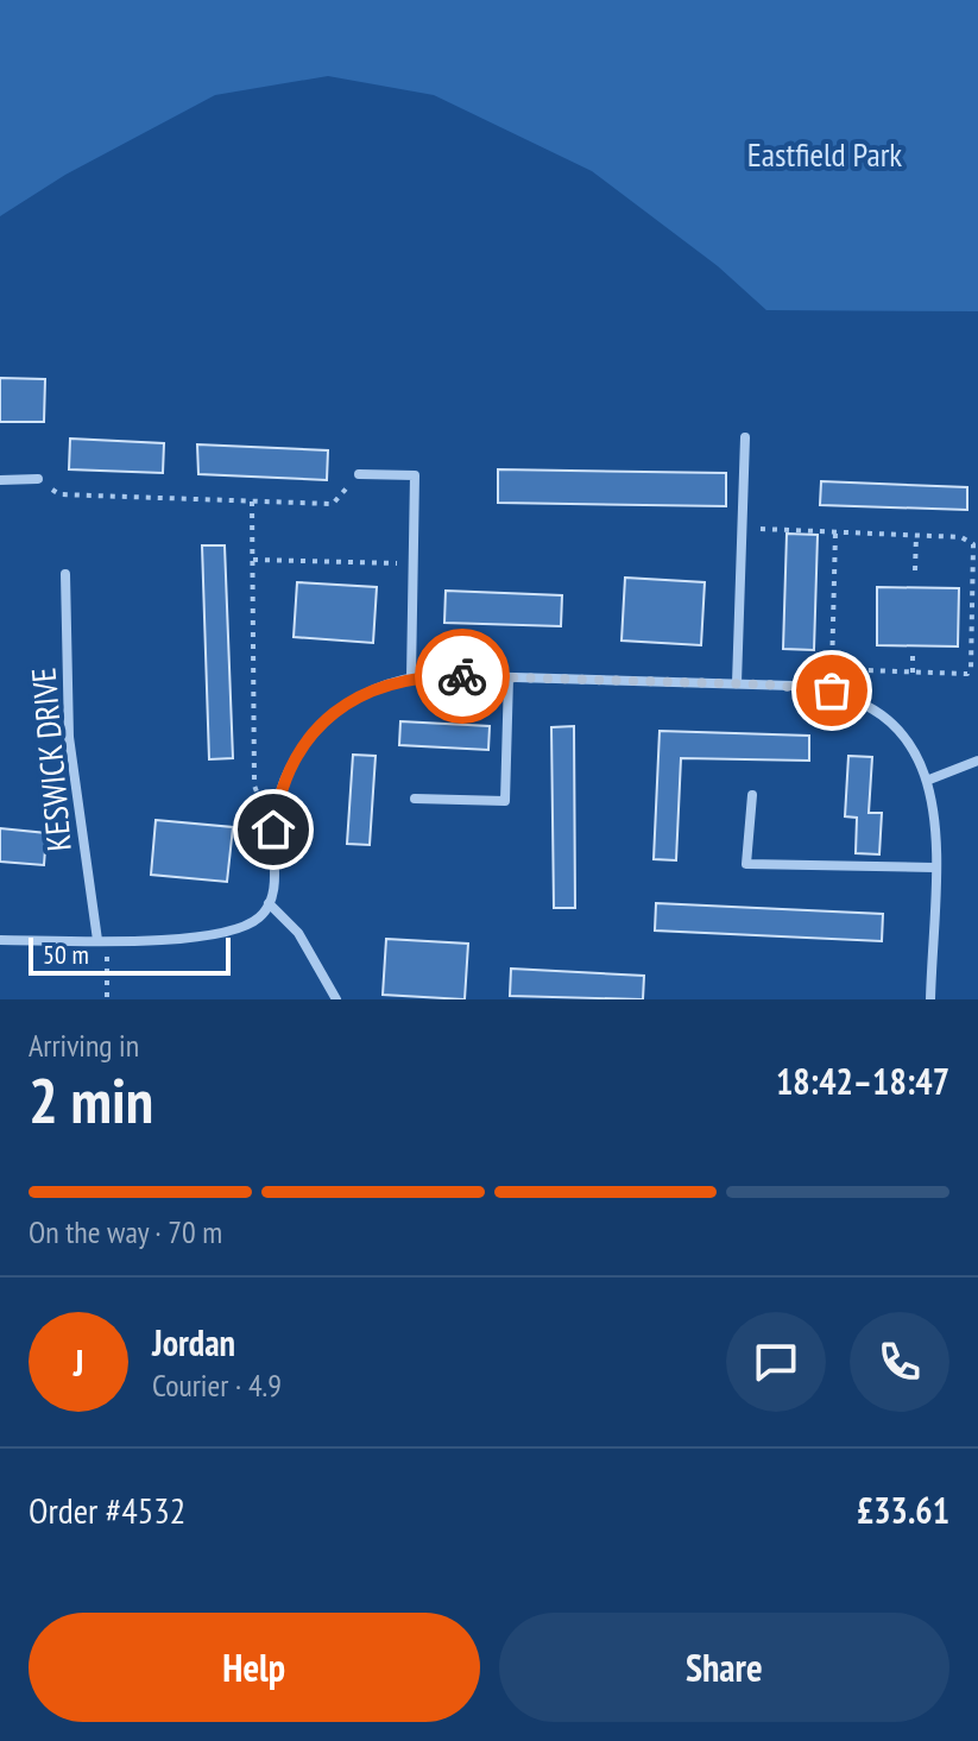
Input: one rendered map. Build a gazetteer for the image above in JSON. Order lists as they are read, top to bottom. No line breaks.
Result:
{"streets":{"street":["KESWICK DRIVE"]},"parks":["Eastfield Park"],"scale_bar":"50 m","page":{"scale":"50 m","heading":["2 min","Arriving in","18:42–18:47"],"panel":["Jordan","Courier · 4.9","Order #4532","£33.61"],"bar":"On the way · 70 m","round":"J","buttons":["Help","Share"]}}
